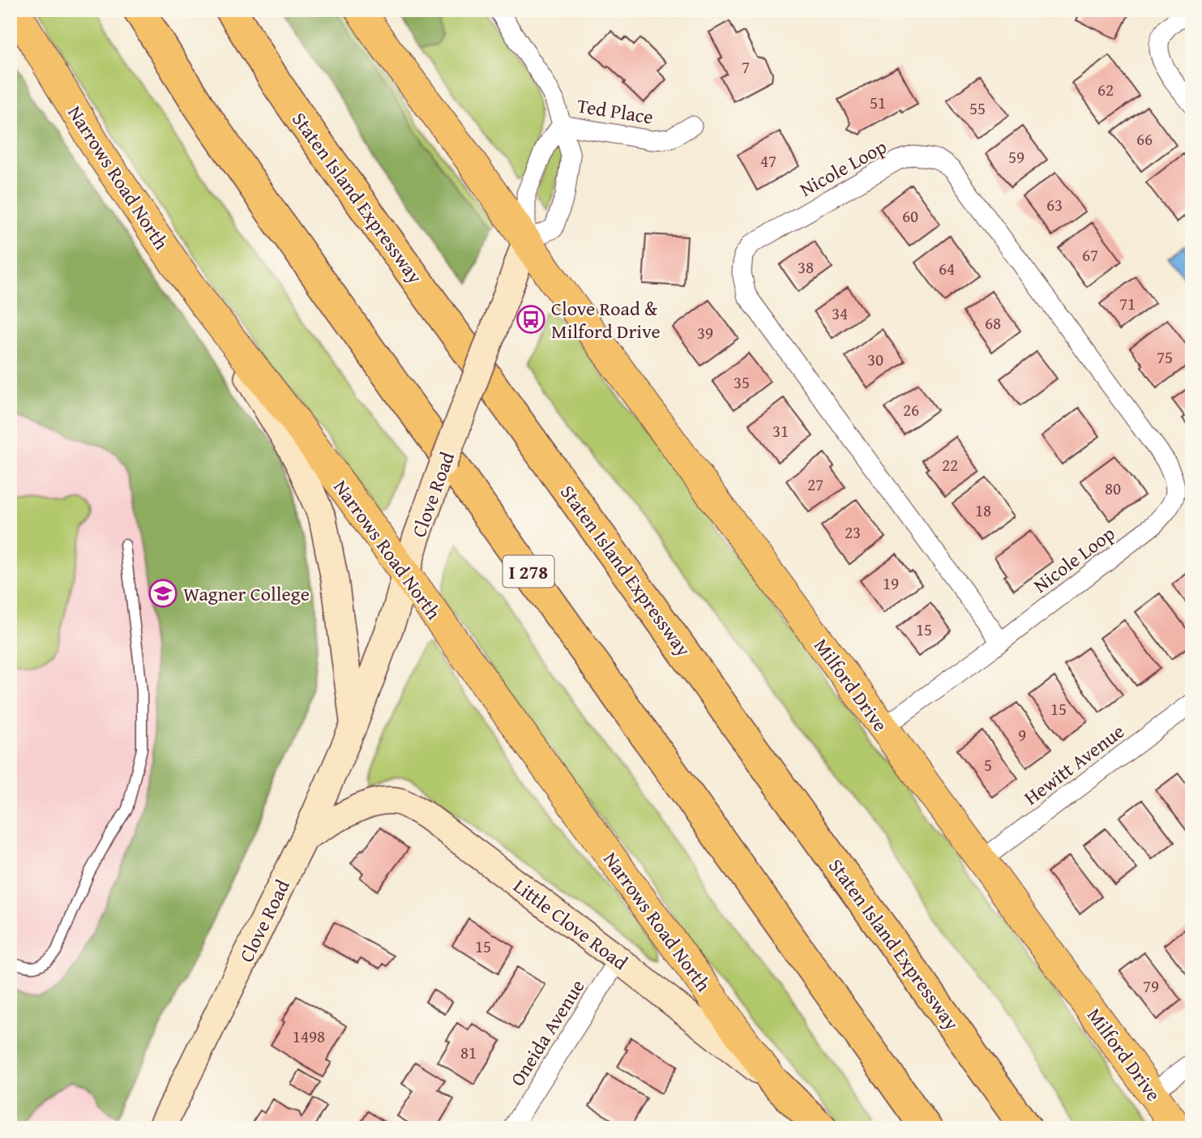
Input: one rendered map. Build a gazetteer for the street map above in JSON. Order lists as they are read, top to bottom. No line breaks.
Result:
{"streets":{"highway":["Staten Island Expressway","I 278"],"main road":["Narrows Road North","Clove Road","Milford Drive","Little Clove Road"],"street":["Ted Place","Nicole Loop","Hewitt Avenue","Oneida Avenue"]},"crossings":[["Nicole Loop","Milford Drive"],["Narrows Road North","Clove Road"],["Narrows Road North","Little Clove Road"],["Clove Road","Milford Drive"],["Clove Road","Little Clove Road"],["Milford Drive","Hewitt Avenue"],["Little Clove Road","Oneida Avenue"]],"places":{"bus stop":["Clove Road & Milford Drive"],"school or university":["Wagner College"]},"house_numbers":["7","62","51","55","66","59","47","63","60","67","38","64","71","34","68","39","75","30","35","26","31","22","27","80","18","23","19","15","15","9","5","15","79","1498","81"]}
